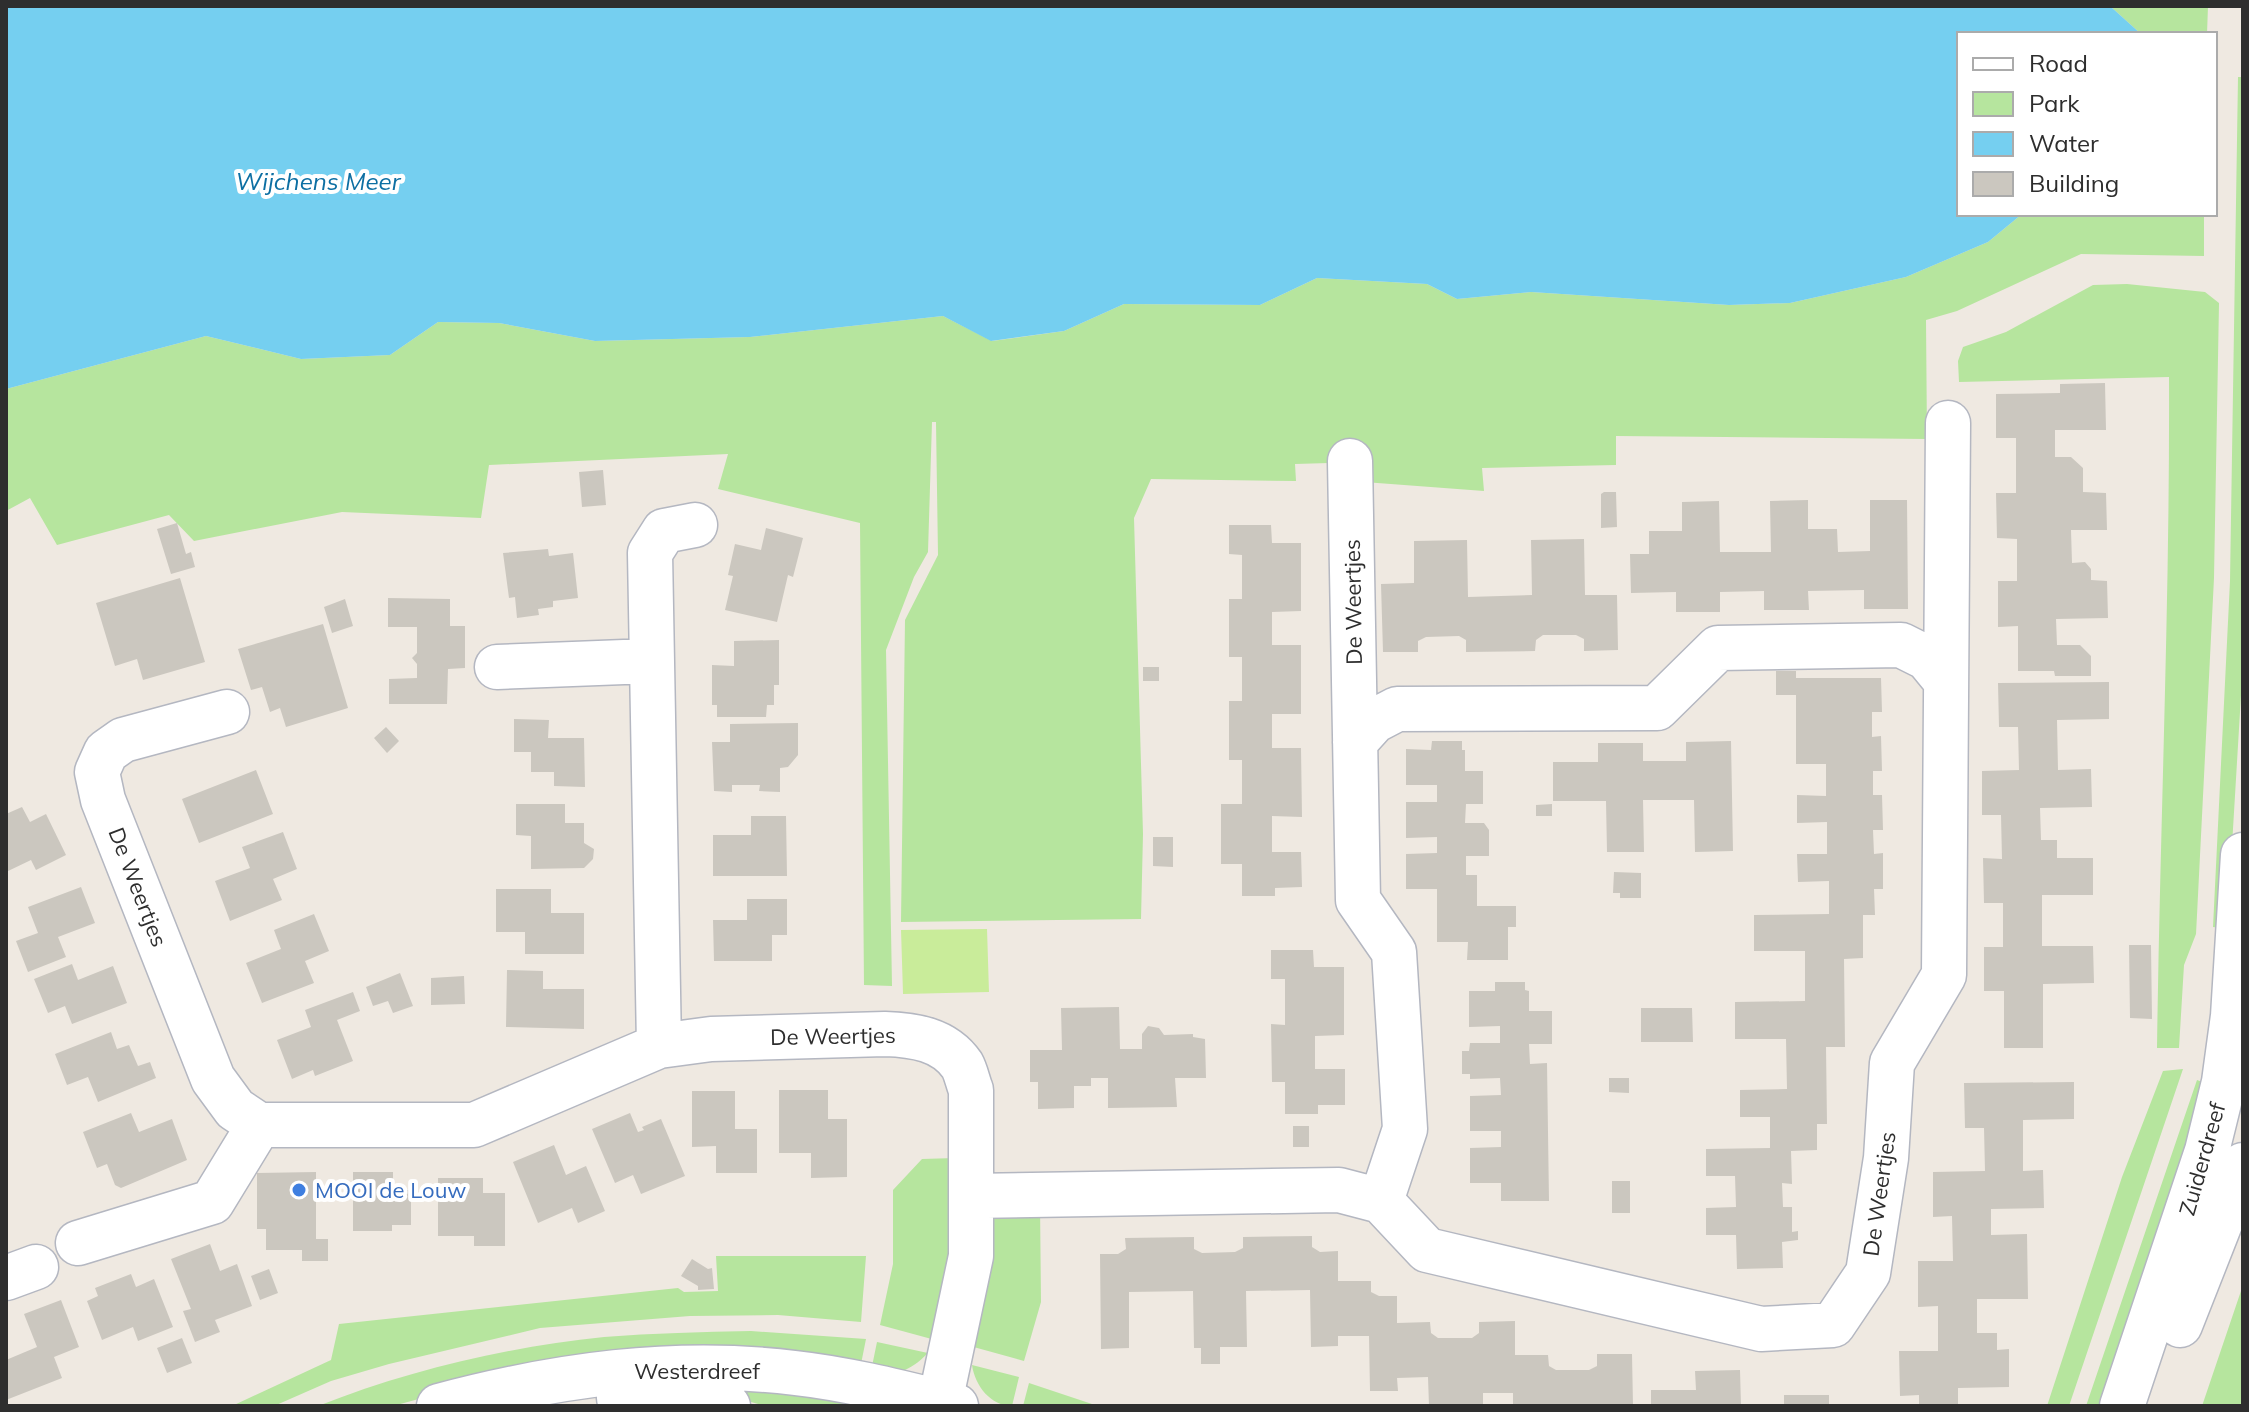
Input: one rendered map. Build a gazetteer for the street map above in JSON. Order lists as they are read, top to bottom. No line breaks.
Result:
{"streets":{"street":["De Weertjes","Zuiderdreef","Westerdreef"]},"crossings":[["De Weertjes","Westerdreef"]],"water":["Wijchens Meer"],"places":["MOOI de Louw"],"legend":["Road","Park","Water","Building"]}
